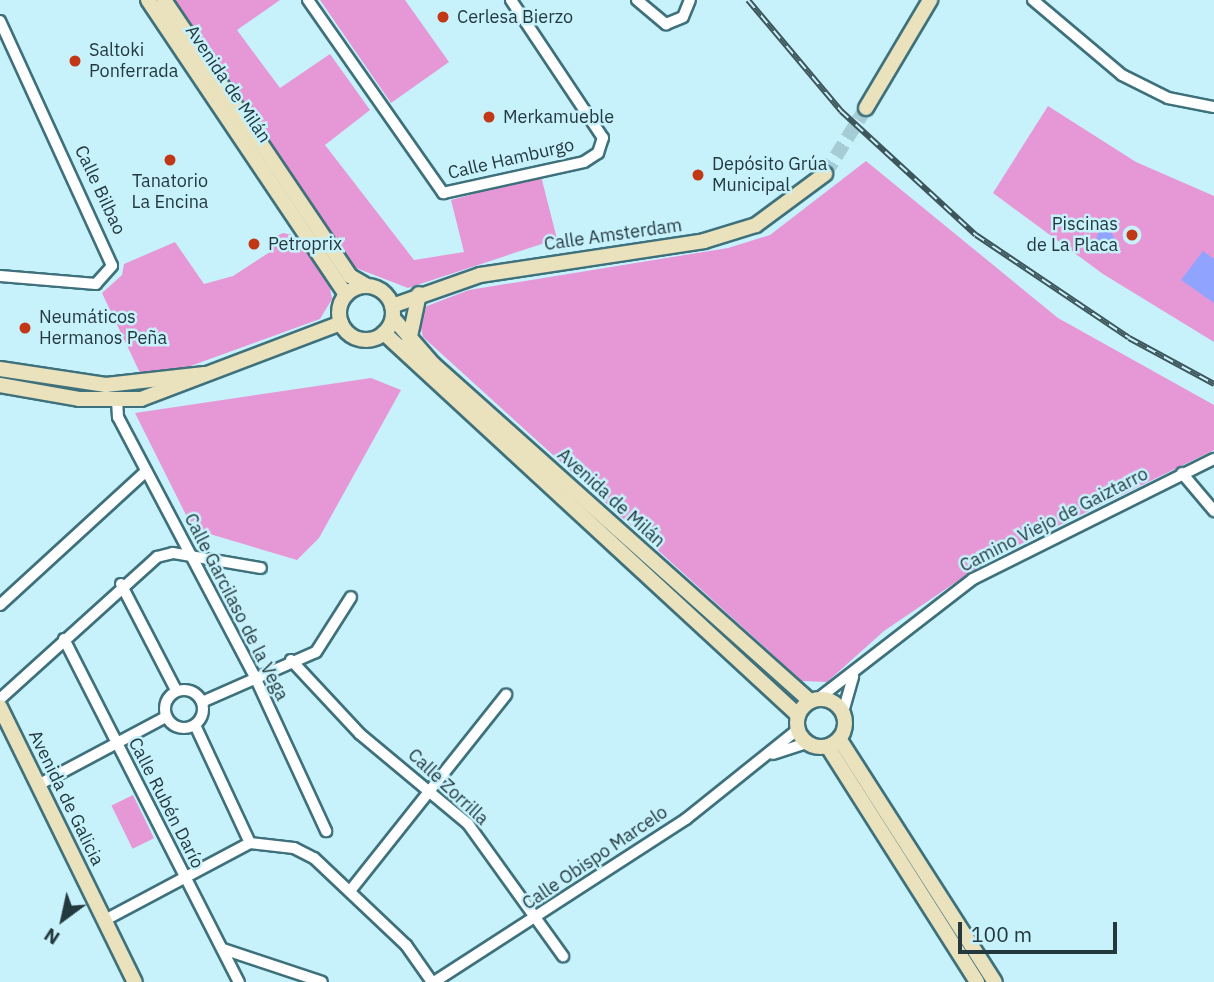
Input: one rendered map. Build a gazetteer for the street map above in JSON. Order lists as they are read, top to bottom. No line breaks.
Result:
{"streets":{"street":["Avenida de Milán","Calle Hamburgo","Calle Bilbao","Calle Amsterdam","Camino Viejo de Gaiztarro","Calle Garcilaso de la Vega","Calle Zorrilla","Avenida de Galicia","Calle Rubén Darío","Calle Obispo Marcelo"]},"crossings":[["Avenida de Milán","Calle Amsterdam"],["Avenida de Milán","Camino Viejo de Gaiztarro"],["Avenida de Milán","Calle Obispo Marcelo"],["Calle Zorrilla","Calle Obispo Marcelo"]],"places":["Cerlesa Bierzo","Saltoki Ponferrada","Merkamueble","Tanatorio La Encina","Depósito Grúa Municipal","Piscinas de La Placa","Petroprix","Neumáticos Hermanos Peña"],"scale_bar":"100 m","north":"bottom left"}
